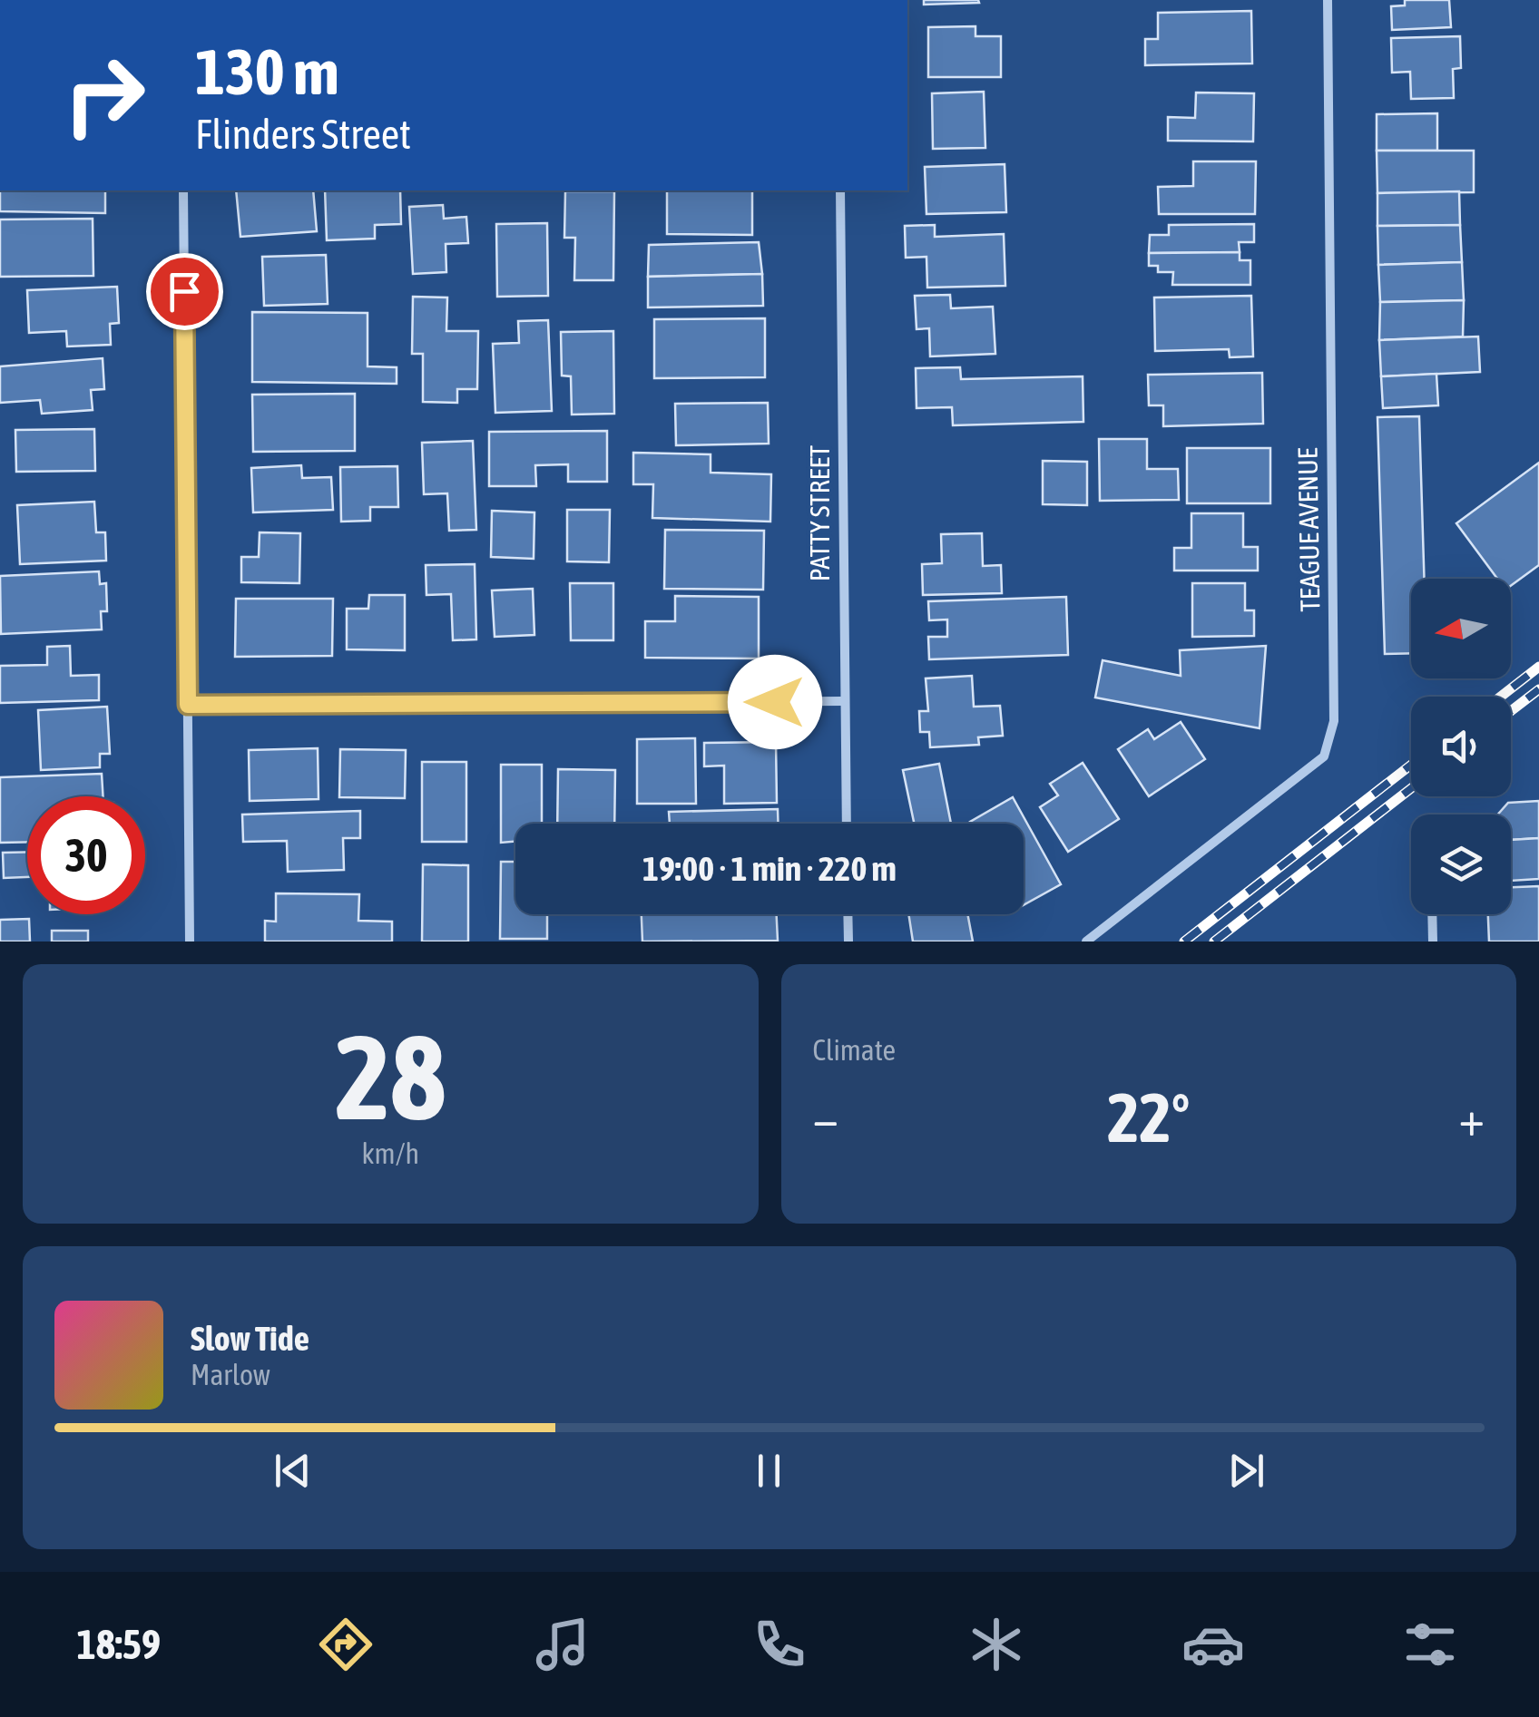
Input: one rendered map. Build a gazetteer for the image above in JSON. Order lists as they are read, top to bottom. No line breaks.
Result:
{"streets":{"street":["PATTY STREET","TEAGUE AVENUE"]},"north":"left","page":{"turn":["130 m","Flinders Street"],"limit":"30","trip":"19:00 · 1 min · 220 m","tile":[["28","km/h"],"Climate"],"heat":["−","22°","+"],"song":["Slow Tide","Marlow"],"tabs":"18:59"}}
